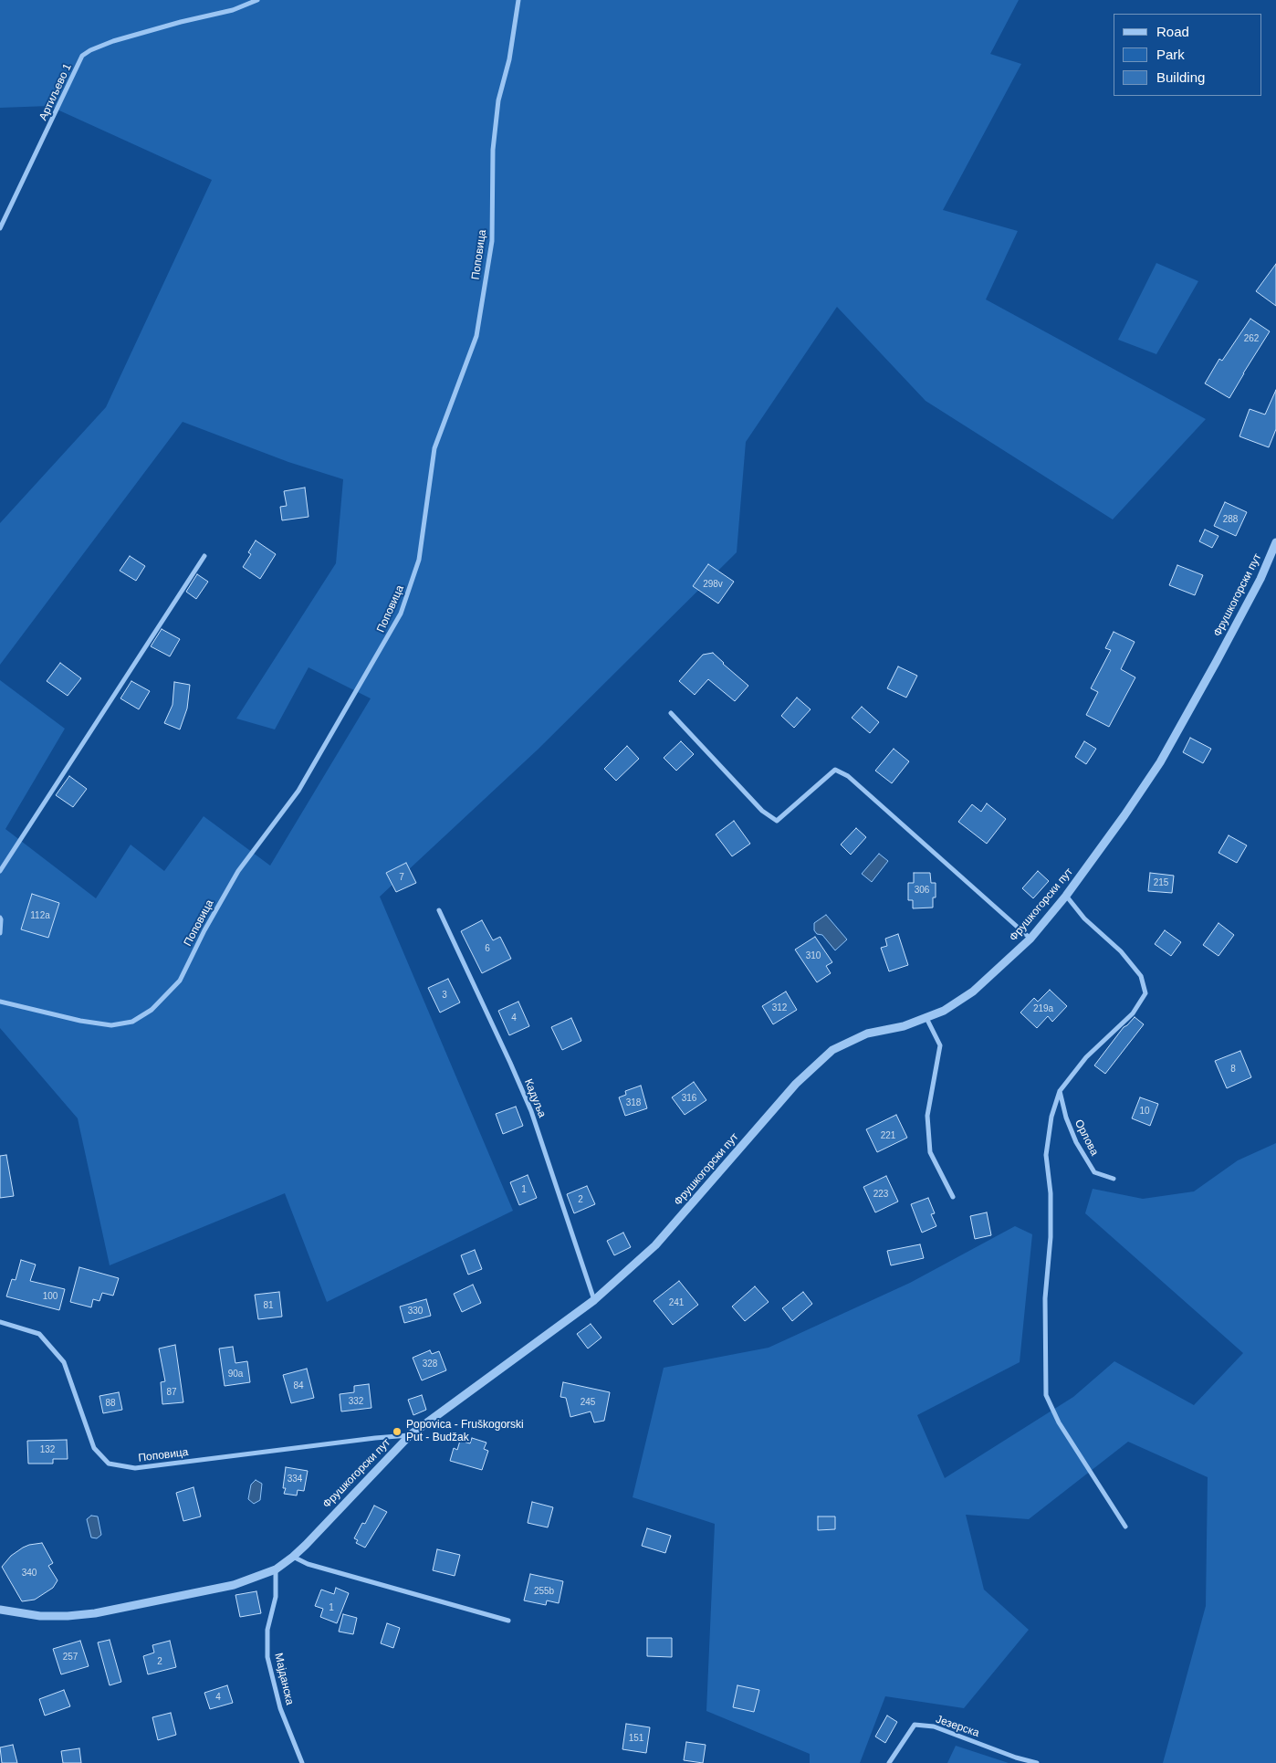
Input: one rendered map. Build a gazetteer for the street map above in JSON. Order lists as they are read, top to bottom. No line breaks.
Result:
{"streets":{"street":["Артиљево 1","Поповица","Фрушкогорски пут","Кадуља","Орлова","Мајданска","Језерска"]},"crossings":[["Поповица","Фрушкогорски пут"],["Фрушкогорски пут","Кадуља"],["Фрушкогорски пут","Мајданска"]],"places":["Popovica - Fruškogorski Put - Budžak"],"house_numbers":["262","288","298v","7","215","306","112a","6","310","3","312","219a","4","8","316","318","10","221","1","223","2","100","241","81","330","328","90a","84","87","332","245","88","132","334","340","255b","1","257","2","4","151"],"legend":["Road","Park","Building"]}
